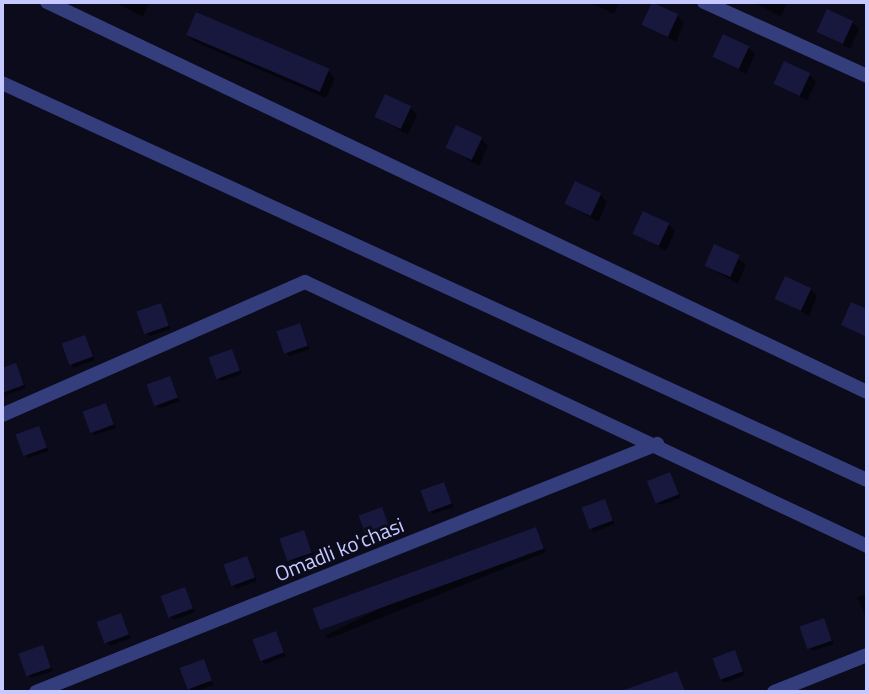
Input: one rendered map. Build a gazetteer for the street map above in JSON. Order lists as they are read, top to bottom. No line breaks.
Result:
{"streets":{"street":["Omadli ko'chasi"]}}
